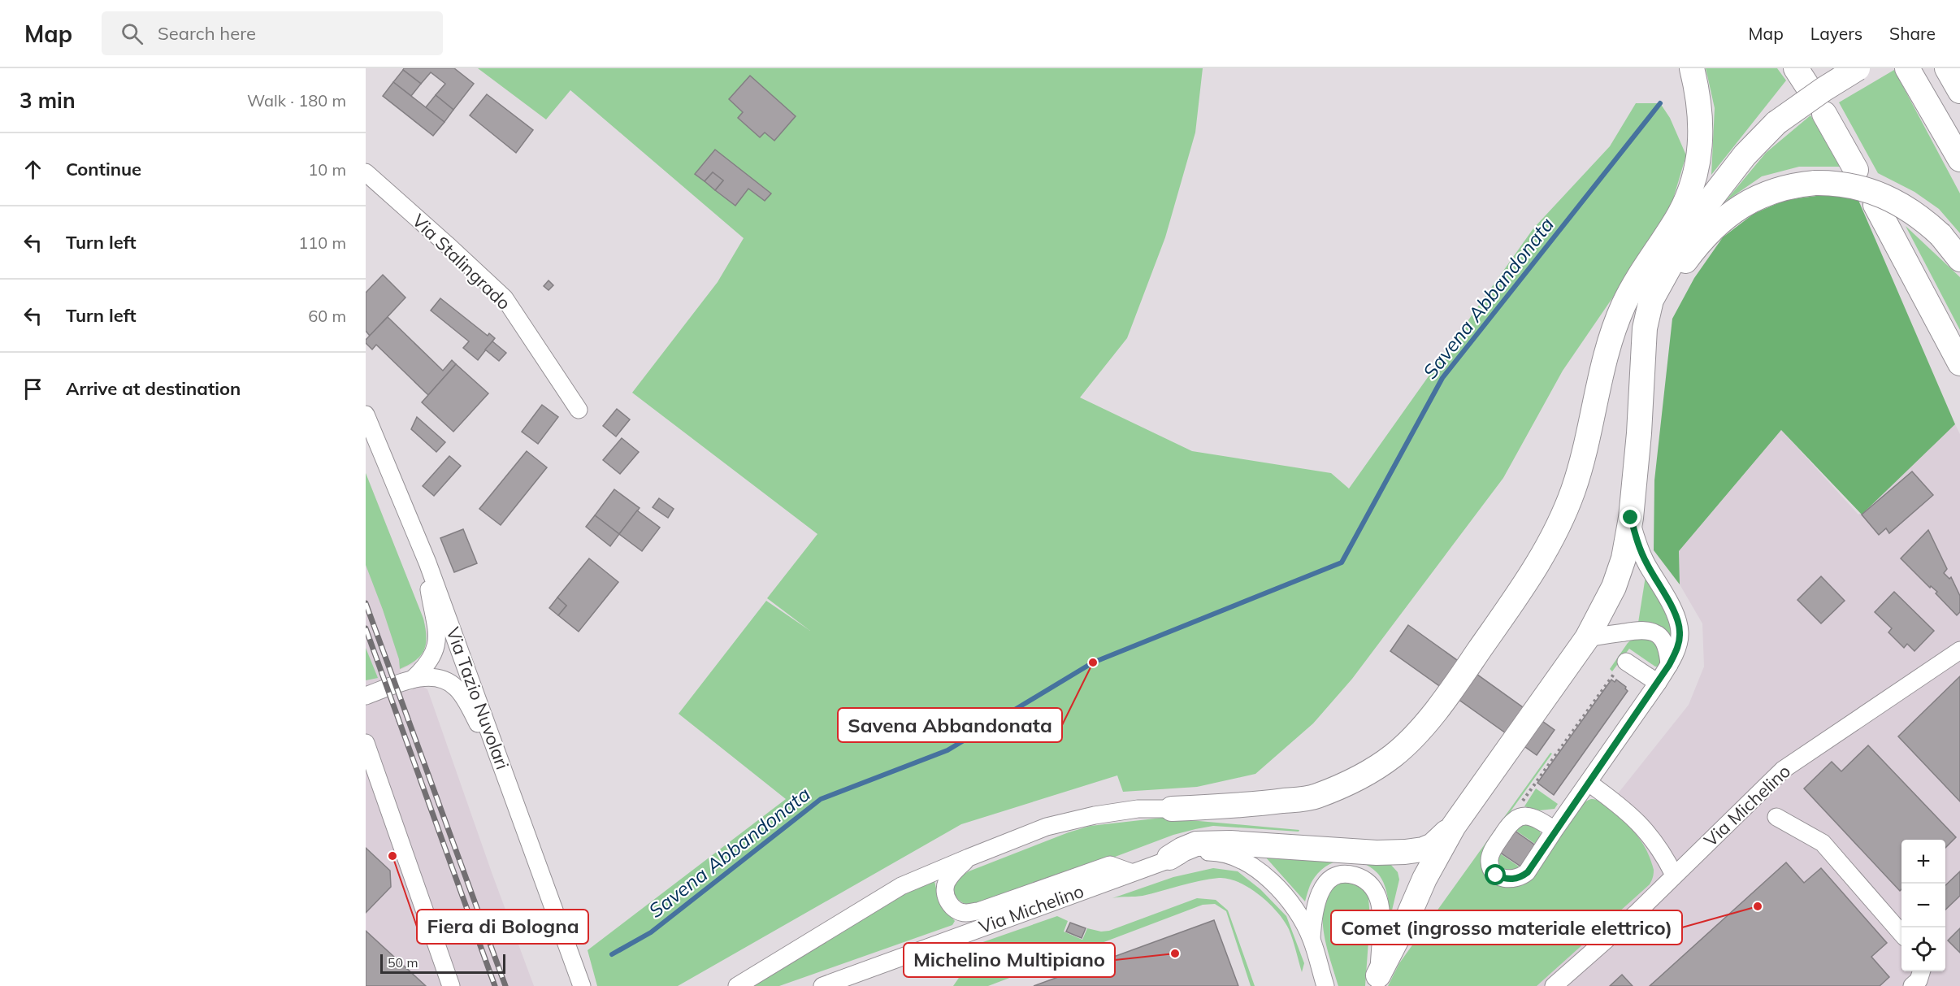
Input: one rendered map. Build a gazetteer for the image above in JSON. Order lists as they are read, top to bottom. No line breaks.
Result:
{"streets":{"street":["Via Stalingrado","Via Tazio Nuvolari","Via Michelino"]},"water":["Savena Abbandonata"],"places":["Savena Abbandonata","Fiera di Bologna","Comet (ingrosso materiale elettrico)","Michelino Multipiano"],"scale_bar":"50 m","page":{"header":"Map","search":"Search here","nav":["Map","Layers","Share"],"heading":["3 min","Walk · 180 m"],"list":[["Continue","10 m"],["Turn left","110 m"],["Turn left","60 m"],"Arrive at destination"],"map_buttons":["+","−"],"scale":"50 m"}}
